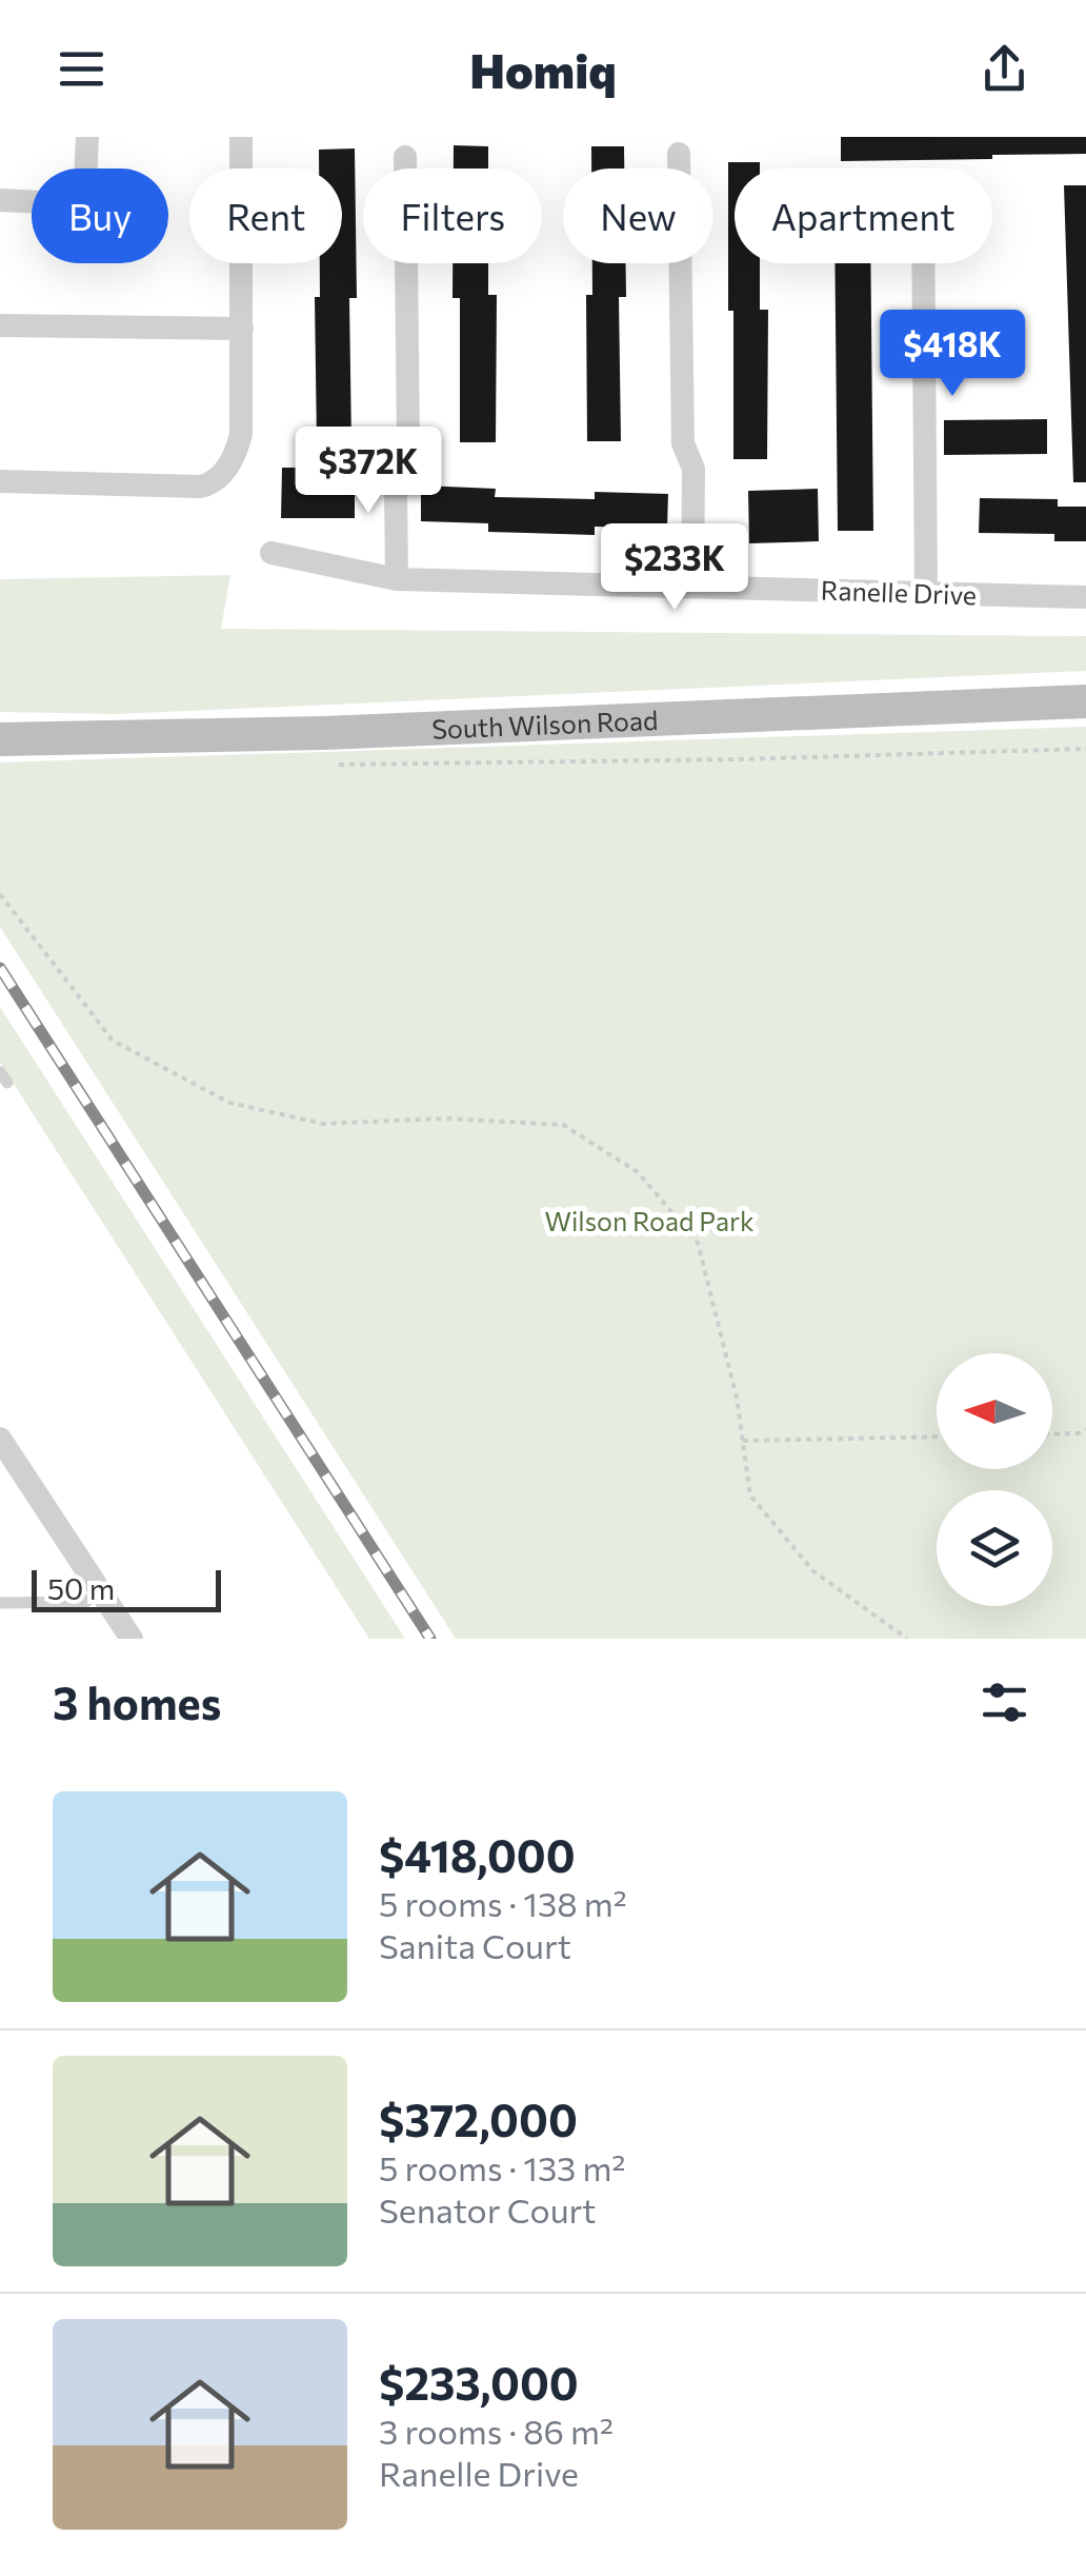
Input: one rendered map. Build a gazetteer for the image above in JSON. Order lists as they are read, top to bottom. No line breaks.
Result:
{"streets":{"main road":["South Wilson Road"],"street":["Ranelle Drive"]},"parks":["Wilson Road Park"],"scale_bar":"50 m","north":"left","page":{"header":"Homiq","chip":["Buy","Rent","Filters","New","Apartment"],"price":["$418K","$372K","$233K"],"scale":"50 m","heading":"3 homes","list":[{"name":"$418,000","note":"5 rooms · 138 m² · Sanita Court"},{"name":"$372,000","note":"5 rooms · 133 m² · Senator Court"},{"name":"$233,000","note":"3 rooms · 86 m² · Ranelle Drive"}]}}
